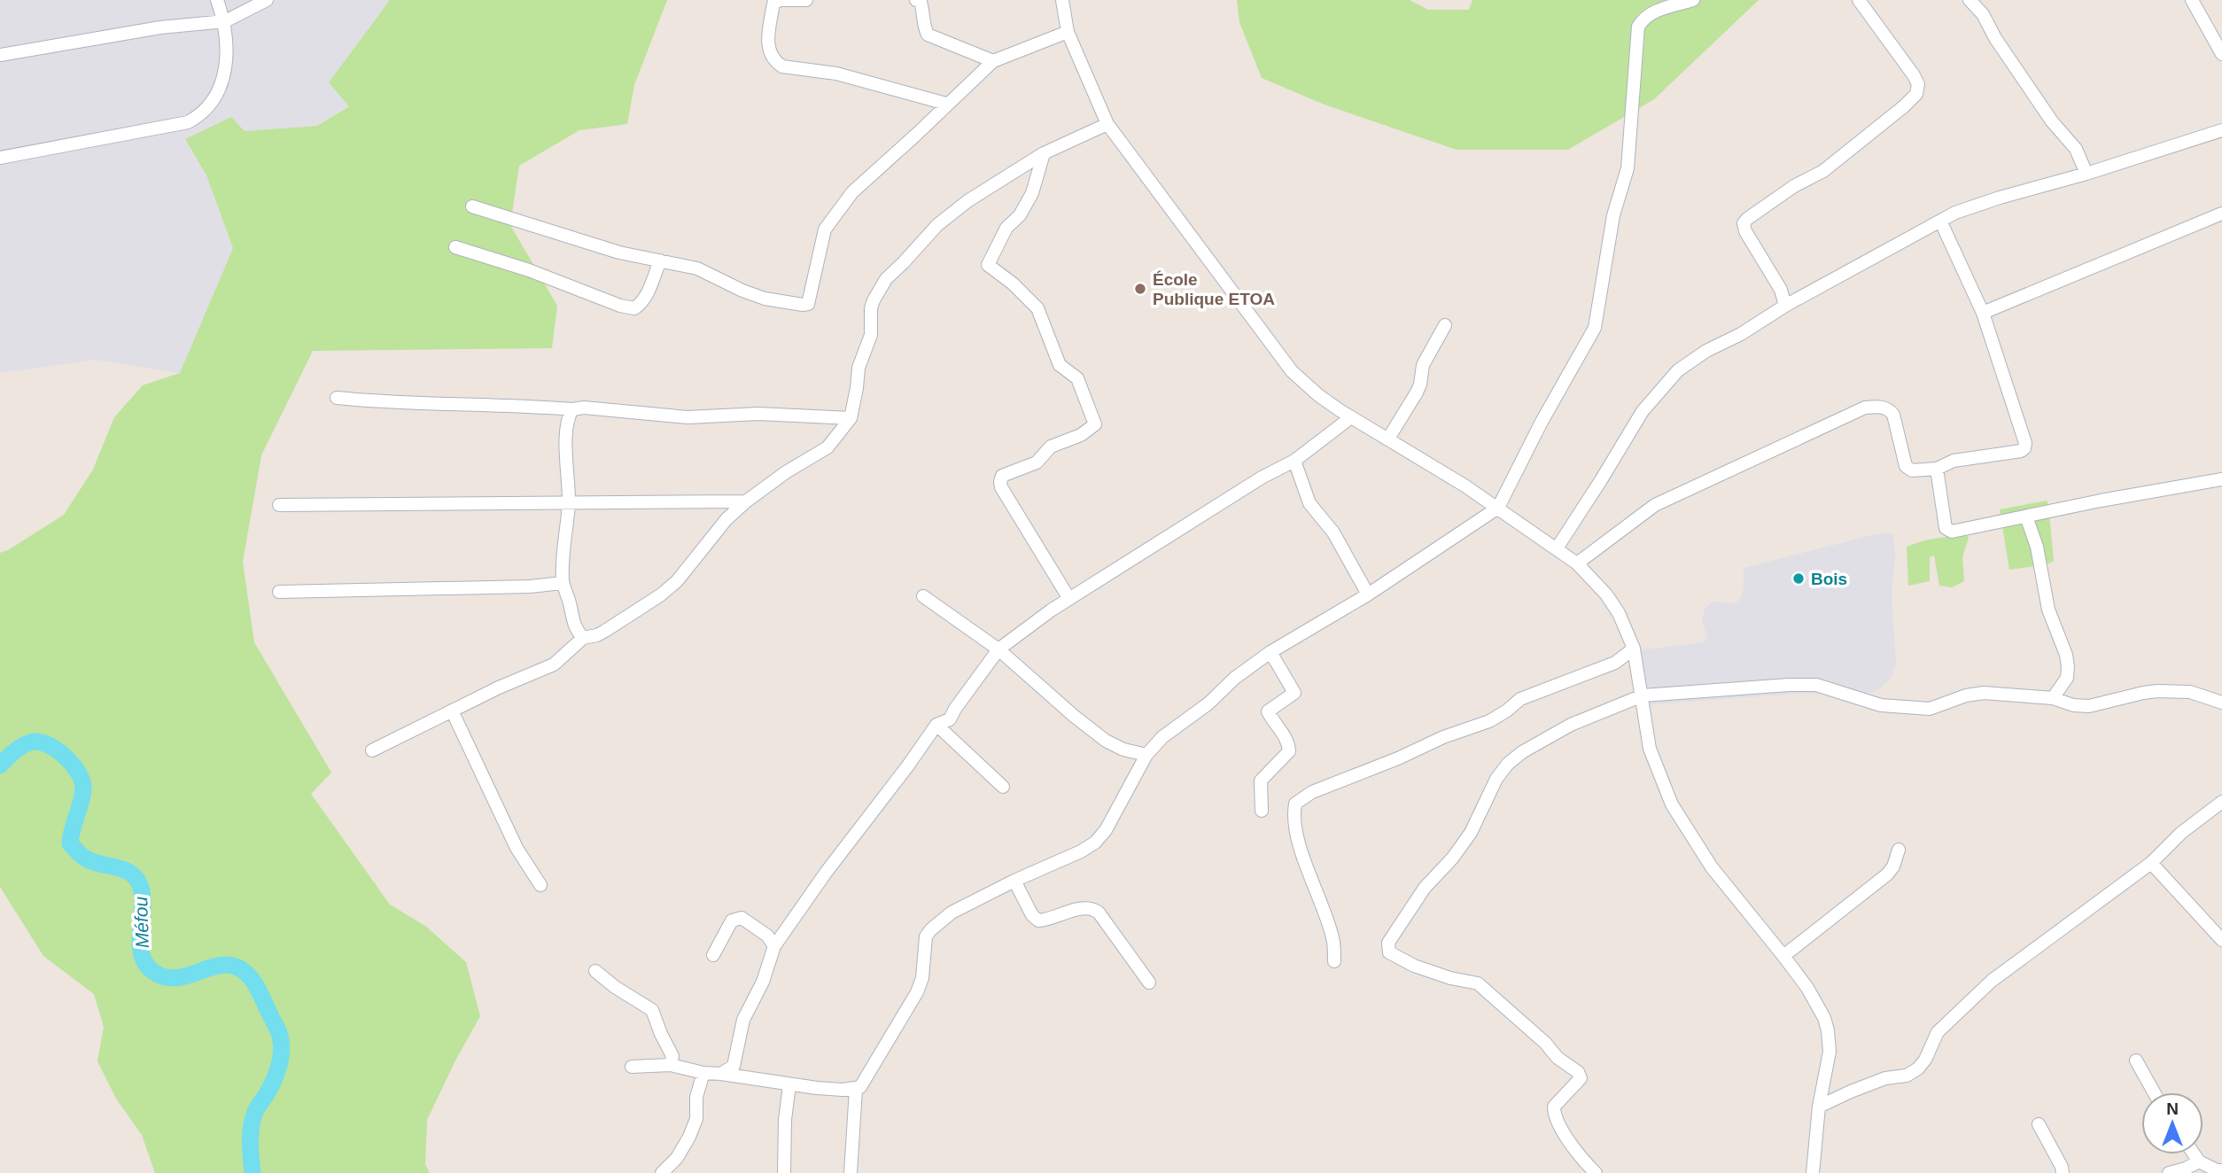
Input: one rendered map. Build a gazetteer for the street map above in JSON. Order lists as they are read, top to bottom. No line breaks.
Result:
{"water":["Méfou"],"places":["École Publique ETOA","Bois"],"north":"top"}
